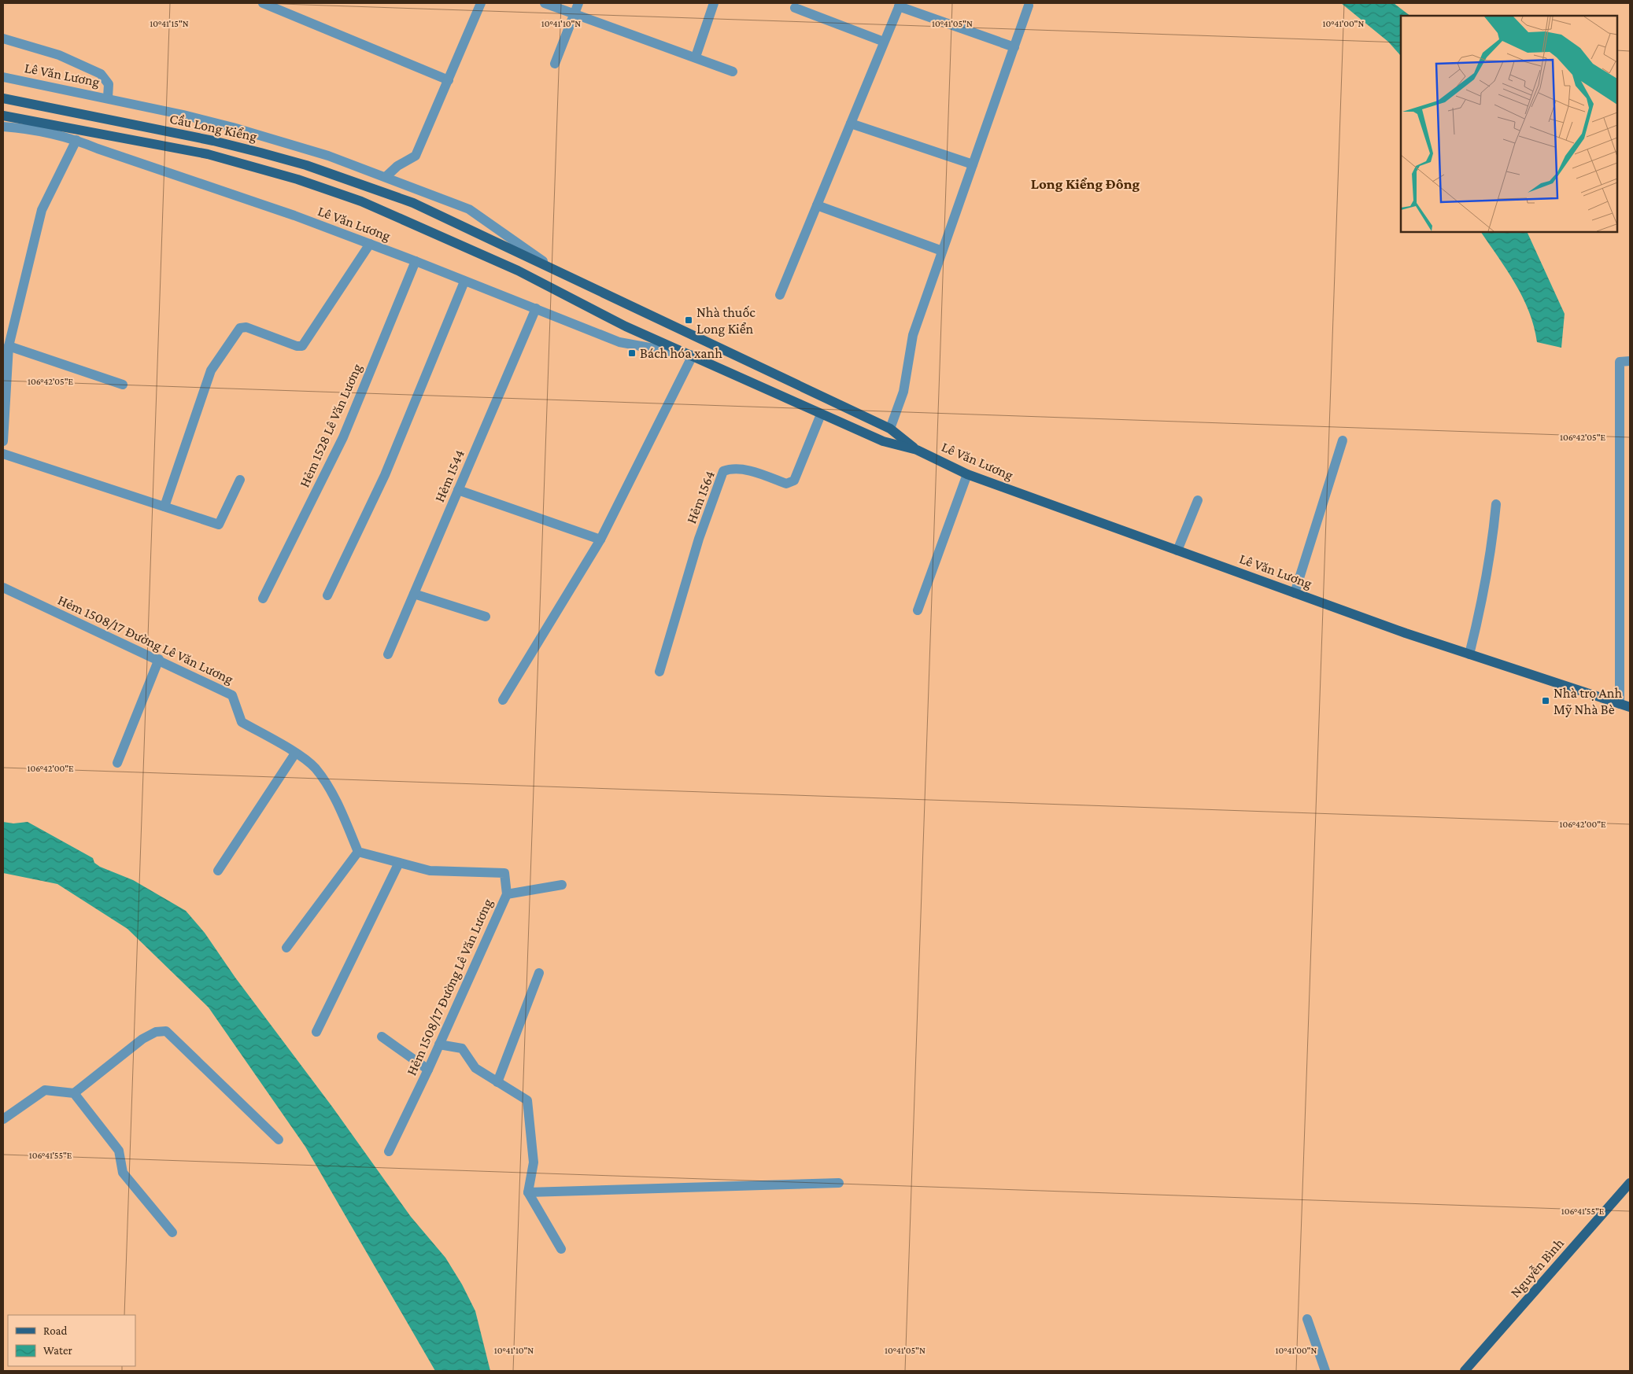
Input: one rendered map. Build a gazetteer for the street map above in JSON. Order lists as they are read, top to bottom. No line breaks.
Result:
{"streets":{"main road":["Lê Văn Lương","Cầu Long Kiểng","Nguyễn Bình"],"street":["Hẻm 1528 Lê Văn Lương","Hẻm 1544","Hẻm 1564","Hẻm 1508/17 Đường Lê Văn Lương"]},"crossings":[["Lê Văn Lương","Cầu Long Kiểng"],["Lê Văn Lương","Hẻm 1528 Lê Văn Lương"],["Lê Văn Lương","Hẻm 1544"],["Lê Văn Lương","Hẻm 1564"]],"districts":["Long Kiểng Đông"],"places":{"transit":["Nhà thuốc Long Kiển","Bách hóa xanh","Nhà trọ Anh Mỹ Nhà Bè"]},"legend":["Road","Water"],"coordinates":["10°41'15\"N","10°41'10\"N","10°41'05\"N","10°41'00\"N","106°42'05\"E","106°42'00\"E","106°41'55\"E"]}
